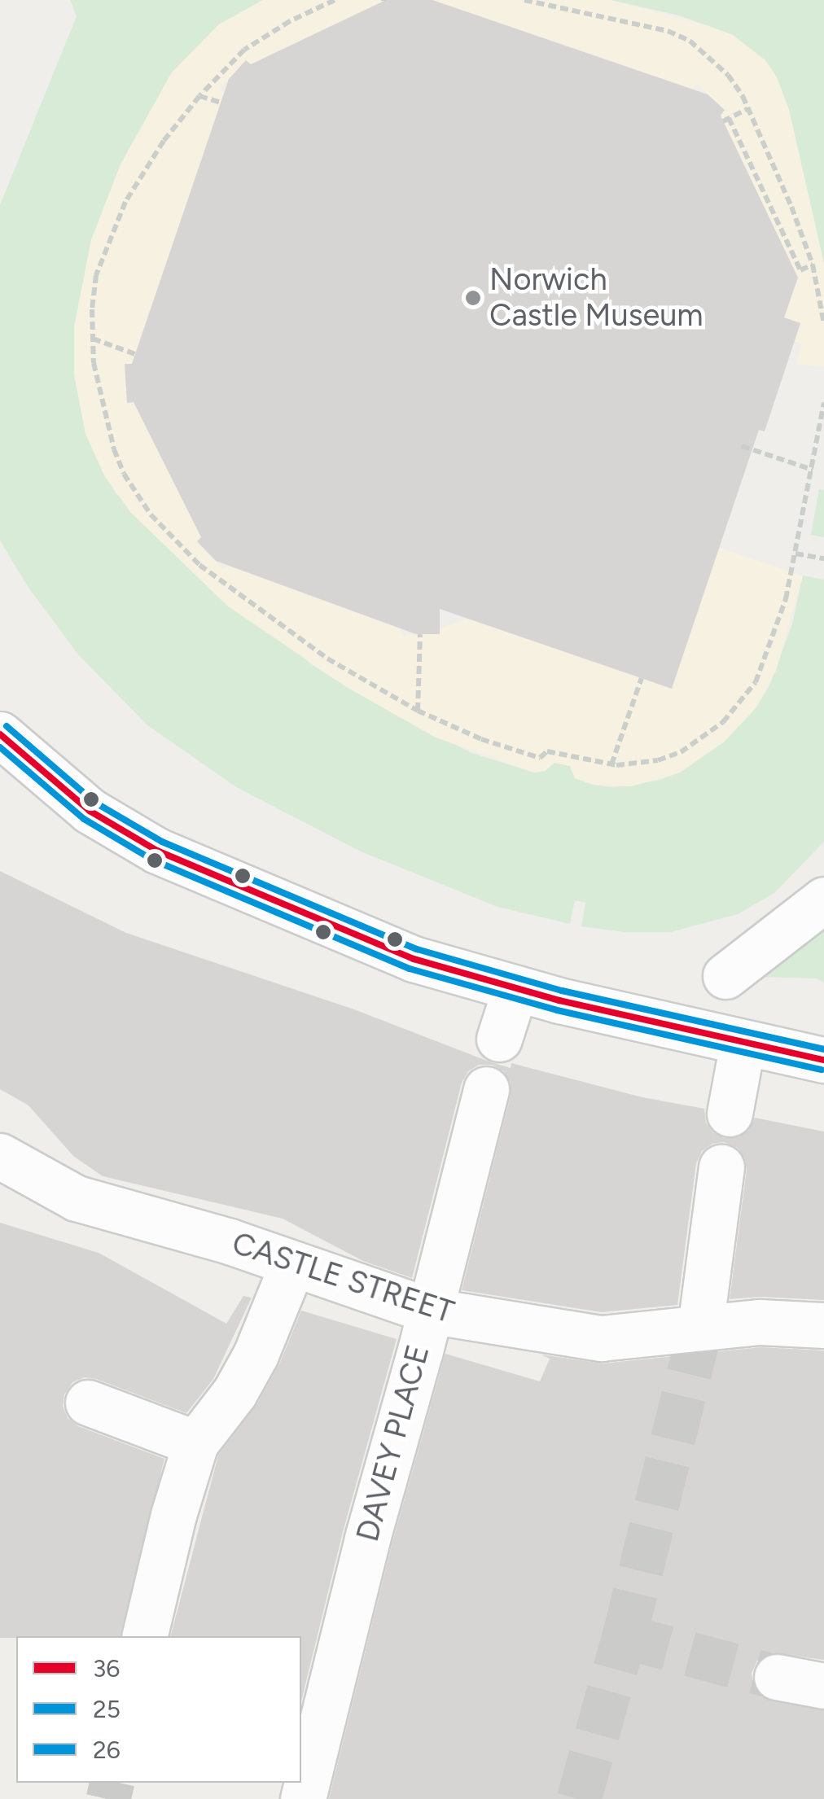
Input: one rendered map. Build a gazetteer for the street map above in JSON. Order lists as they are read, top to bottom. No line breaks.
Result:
{"streets":{"street":["CASTLE STREET","DAVEY PLACE"]},"crossings":[["CASTLE STREET","DAVEY PLACE"]],"places":["Norwich Castle Museum"],"lines":["transit line 26","transit line 36","transit line 25"],"legend":["36","25","26"]}
